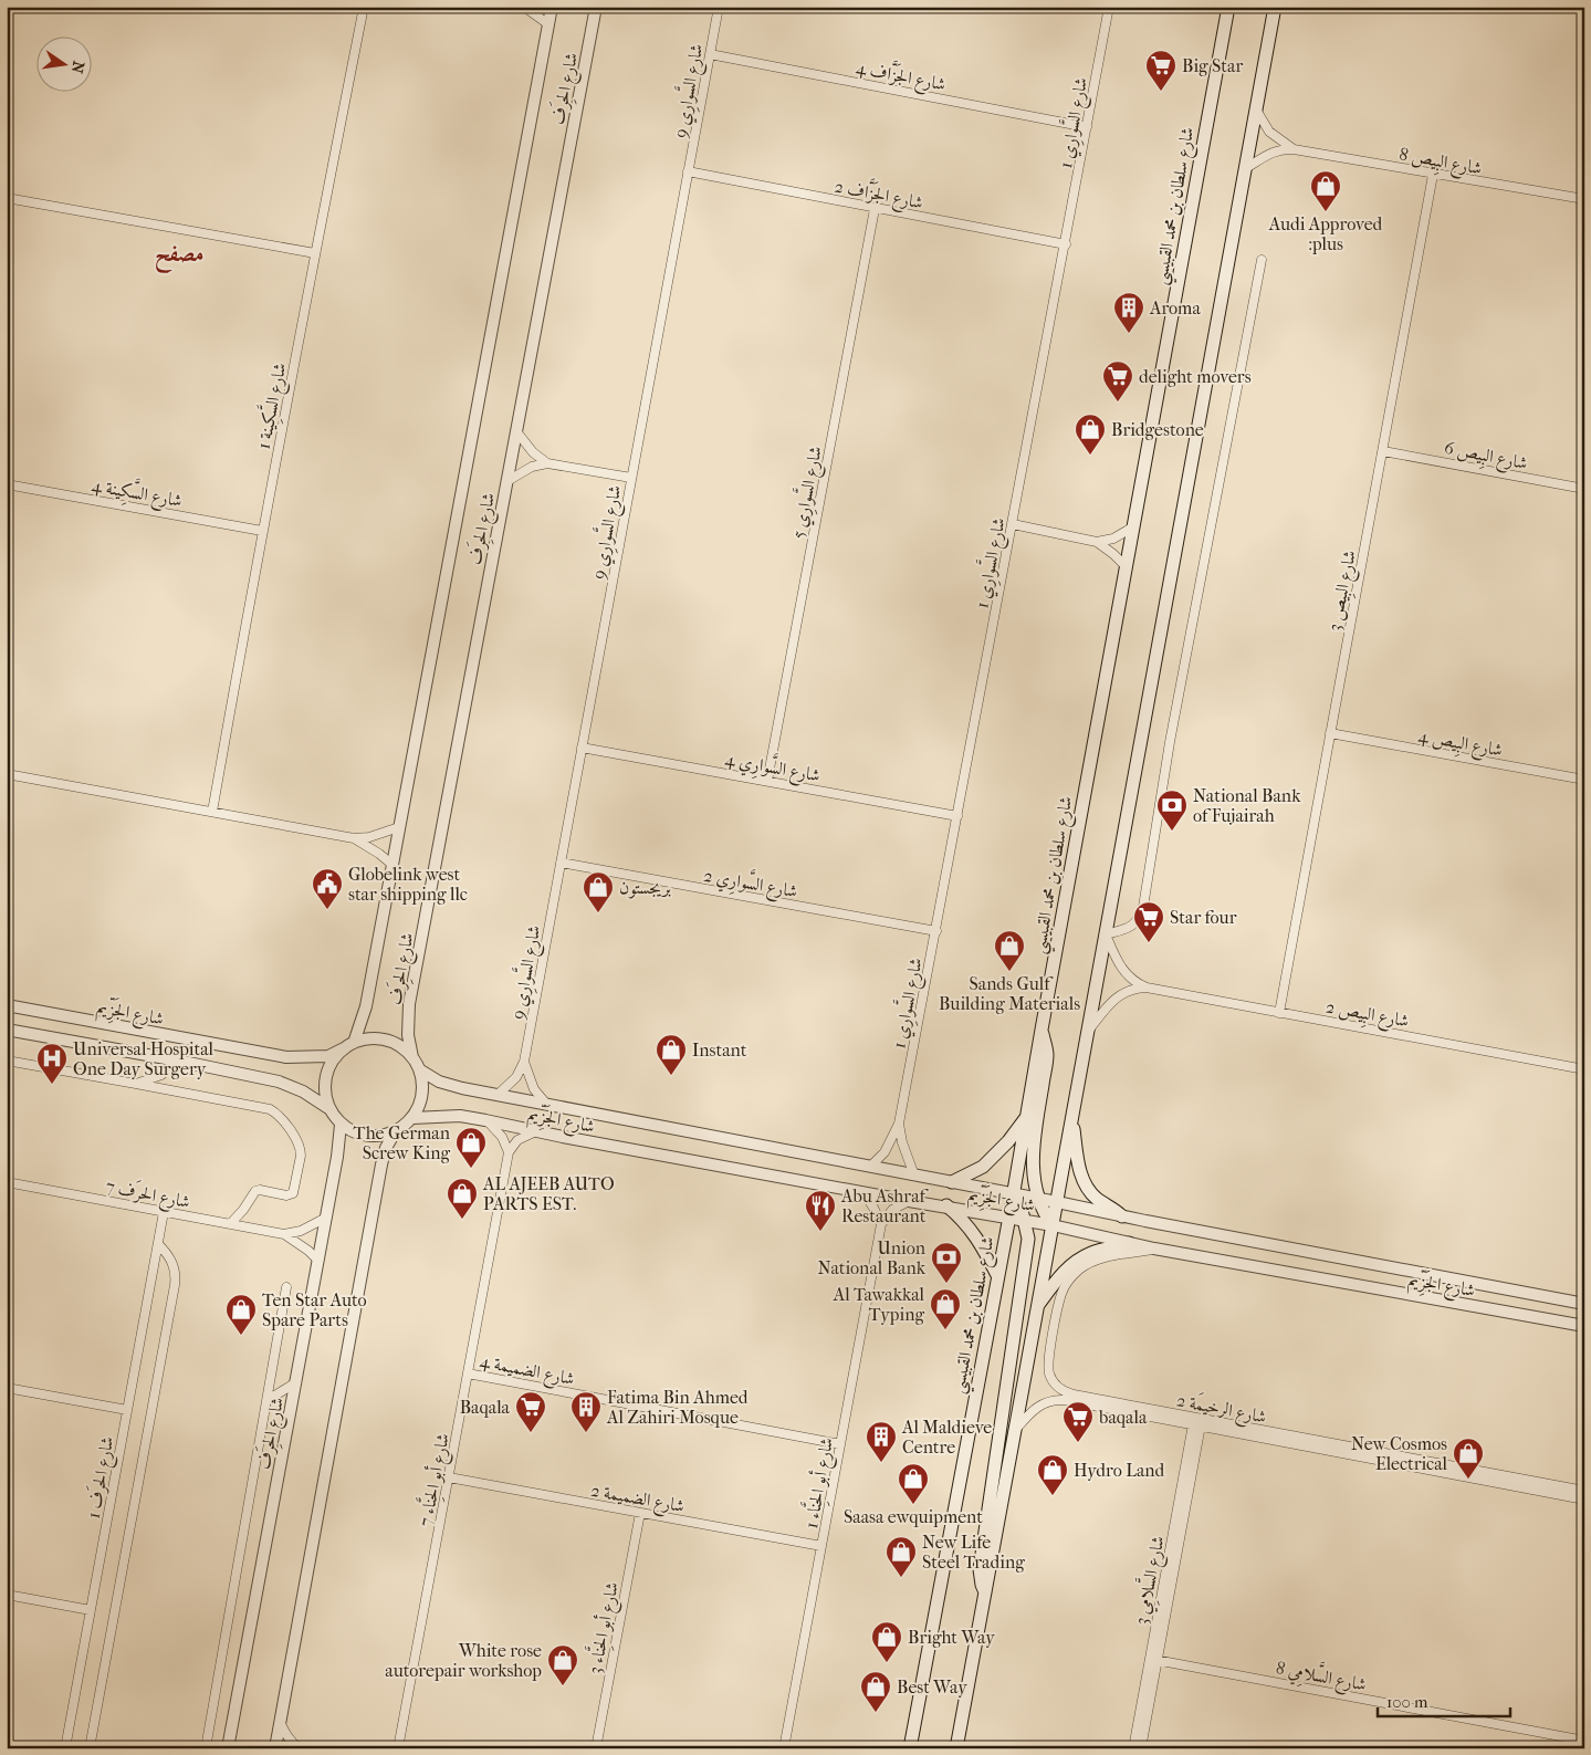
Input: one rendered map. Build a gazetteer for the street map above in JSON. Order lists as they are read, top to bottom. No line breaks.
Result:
{"streets":{"main road":["شارع سلطان بن محمد القبيسي"],"street":["شارع الجَزَّاف 4","شارع الحِرَف","شارع السَّوارِي 9","شارع السَّوارِي 1","شارع البِيص 8","شارع الجَزَّاف 2","شارع السَّكِينة 1","شارع البِيص 6","شارع السَّكِينة 4","شارع السَّوارِي 5","شارع البِيص 3","شارع البِيص 4","شارع السَّوارِي 4","شارع السَّوارِي 2","شارع الجَزِّيم","شارع البِيص 2","شارع الحرَف 7","شارع الضميمة 4","شارع الرخيمَة 2","شارع الحرَف 1","شارع أبو الحِنَّاء 7","شارع أبو الحِنَّاء 1","شارع الضميمة 2","شارع السَّلامِي 3","شارع أبو الحِنَّاء 3","شارع السَّلامِي 8"]},"crossings":[["شارع الجَزَّاف 4","شارع السَّوارِي 9"],["شارع الجَزَّاف 4","شارع السَّوارِي 1"],["شارع الحِرَف","شارع الجَزِّيم"],["شارع الحِرَف","شارع الحرَف 7"],["شارع السَّوارِي 9","شارع الجَزَّاف 2"],["شارع السَّوارِي 9","شارع السَّوارِي 4"],["شارع السَّوارِي 9","شارع السَّوارِي 2"],["شارع السَّوارِي 9","شارع الجَزِّيم"],["شارع السَّوارِي 1","شارع الجَزَّاف 2"],["شارع السَّوارِي 1","شارع السَّوارِي 4"],["شارع السَّوارِي 1","شارع السَّوارِي 2"],["شارع السَّوارِي 1","شارع الجَزِّيم"],["شارع البِيص 8","شارع البِيص 3"],["شارع الجَزَّاف 2","شارع السَّوارِي 5"],["شارع سلطان بن محمد القبيسي","شارع الجَزِّيم"],["شارع السَّكِينة 1","شارع السَّكِينة 4"],["شارع البِيص 6","شارع البِيص 3"],["شارع السَّوارِي 5","شارع السَّوارِي 4"],["شارع البِيص 3","شارع البِيص 4"],["شارع البِيص 3","شارع البِيص 2"],["شارع الجَزِّيم","شارع الرخيمَة 2"],["شارع الحرَف 7","شارع الحرَف 1"],["شارع الضميمة 4","شارع أبو الحِنَّاء 7"],["شارع الضميمة 4","شارع أبو الحِنَّاء 1"],["شارع الرخيمَة 2","شارع السَّلامِي 3"],["شارع أبو الحِنَّاء 7","شارع الضميمة 2"],["شارع أبو الحِنَّاء 1","شارع الضميمة 2"],["شارع الضميمة 2","شارع أبو الحِنَّاء 3"],["شارع السَّلامِي 3","شارع السَّلامِي 8"]],"districts":["مصفح"],"places":{"supermarket":["Big Star","delight movers","Star four","Baqala","baqala"],"shop":["Audi Approved :plus","Bridgestone","بريجستون","Sands Gulf Building Materials","Instant","The German Screw King","AL AJEEB AUTO PARTS EST.","Al Tawakkal Typing","Ten Star Auto Spare Parts","New Cosmos Electrical","Hydro Land","Saasa ewquipment","New Life Steel Trading","Bright Way","White rose autorepair workshop","Best Way"],"building":["Aroma","Fatima Bin Ahmed Al Zahiri Mosque","Al Maldieve Centre"],"bank":["National Bank of Fujairah","Union National Bank"],"public building":["Globelink west star shipping llc"],"hospital":["Universal Hospital One Day Surgery"],"restaurant":["Abu Ashraf Restaurant"]},"scale_bar":"100 m","north":"right"}
